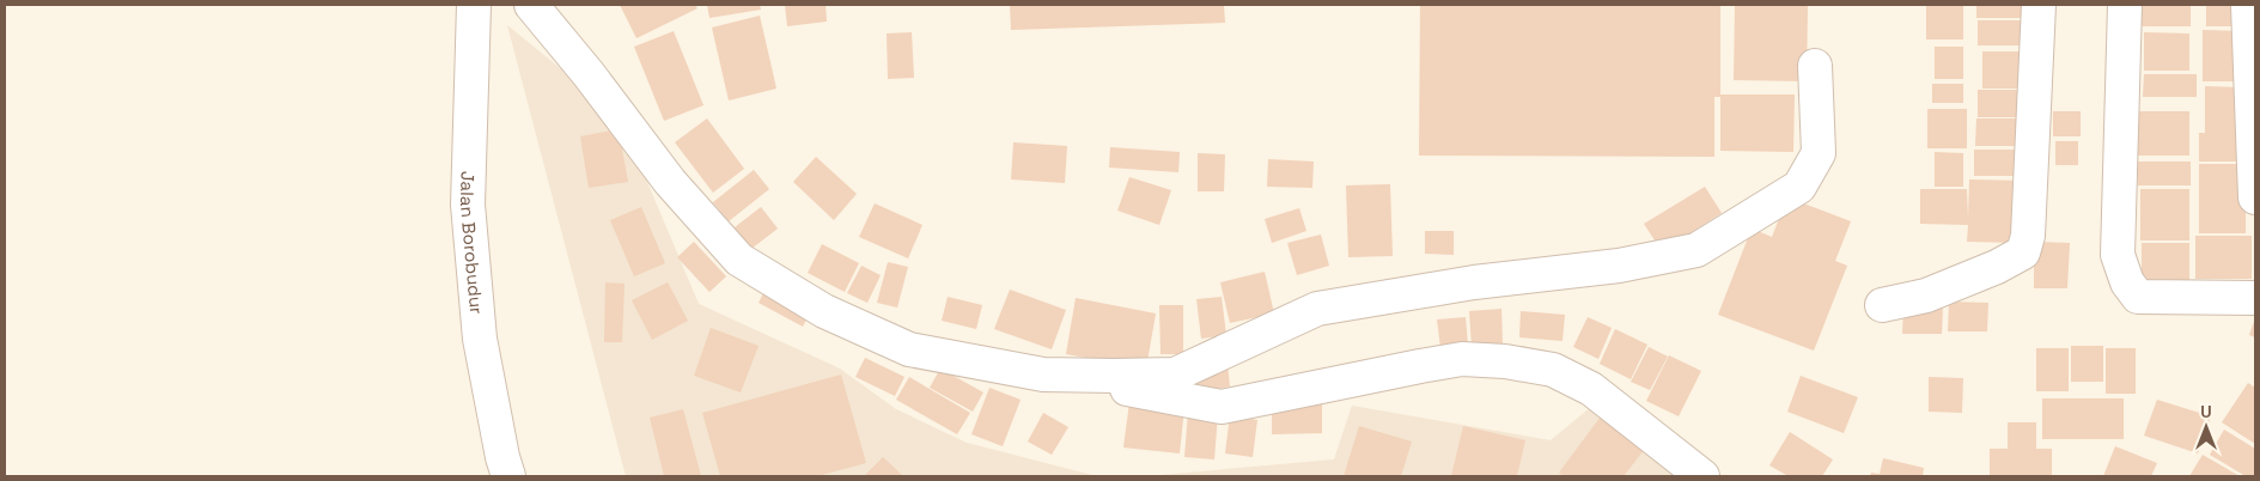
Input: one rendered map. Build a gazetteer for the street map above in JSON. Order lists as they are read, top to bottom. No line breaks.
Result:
{"streets":{"street":["Jalan Borobudur"]},"north":"top"}
